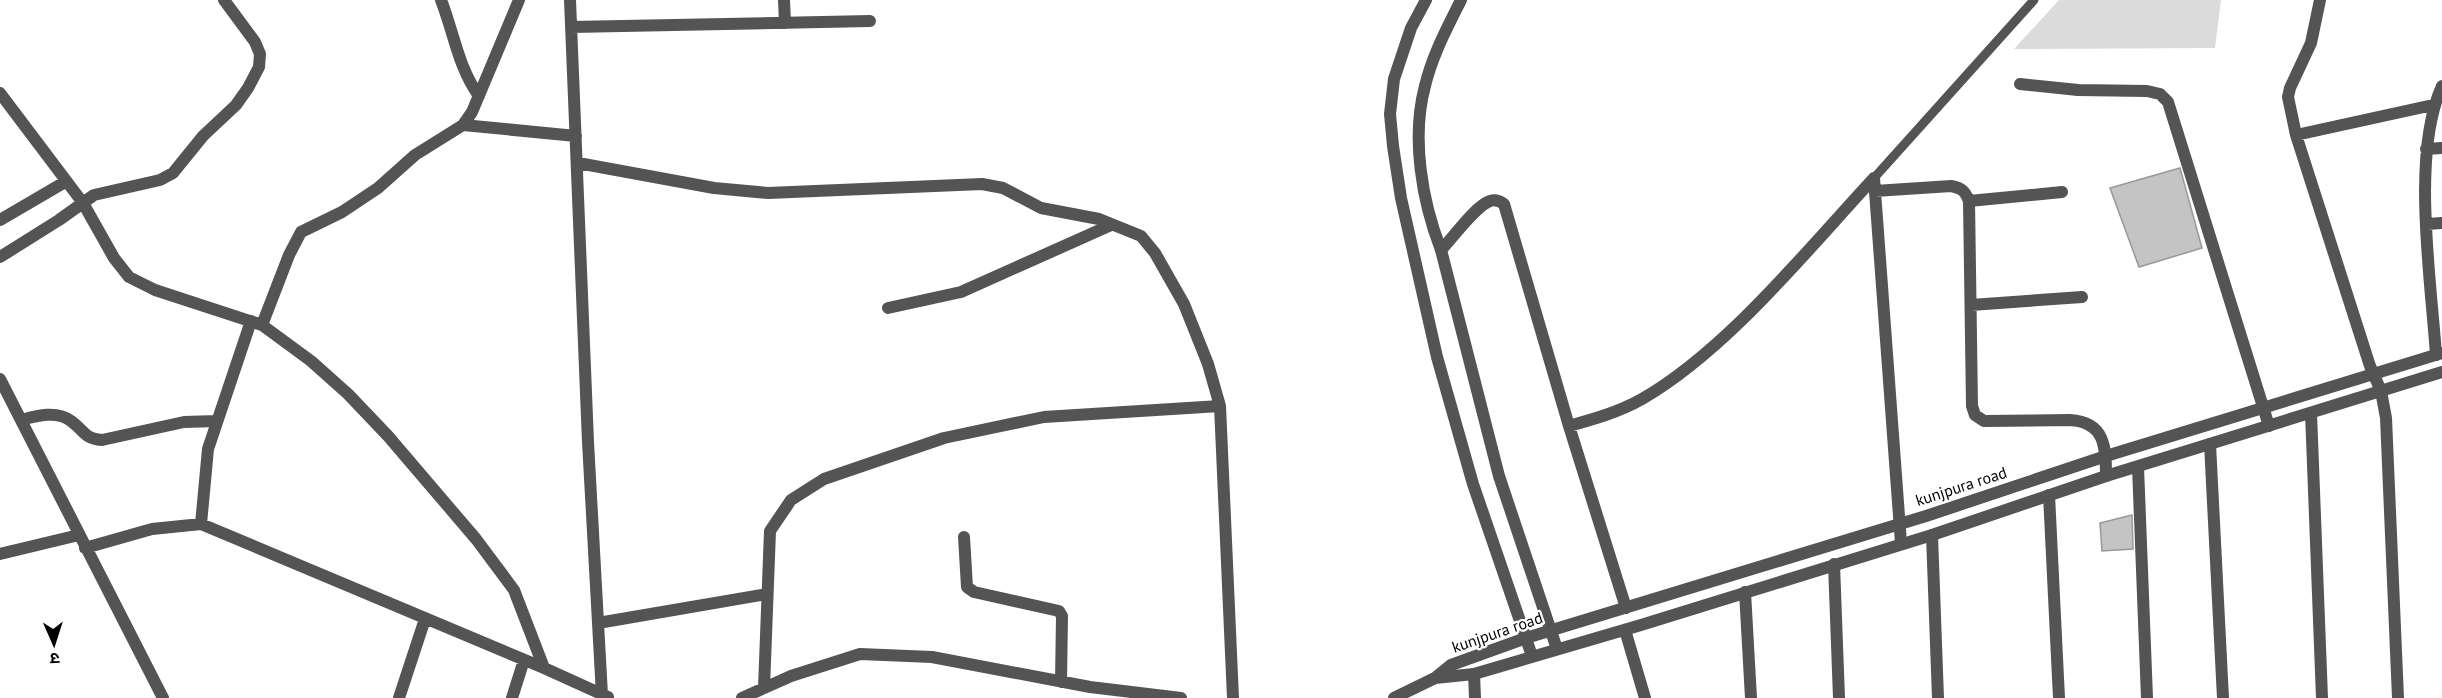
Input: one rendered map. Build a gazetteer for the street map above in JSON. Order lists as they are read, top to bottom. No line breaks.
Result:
{"streets":{"street":["kunjpura road"]},"north":"bottom"}
